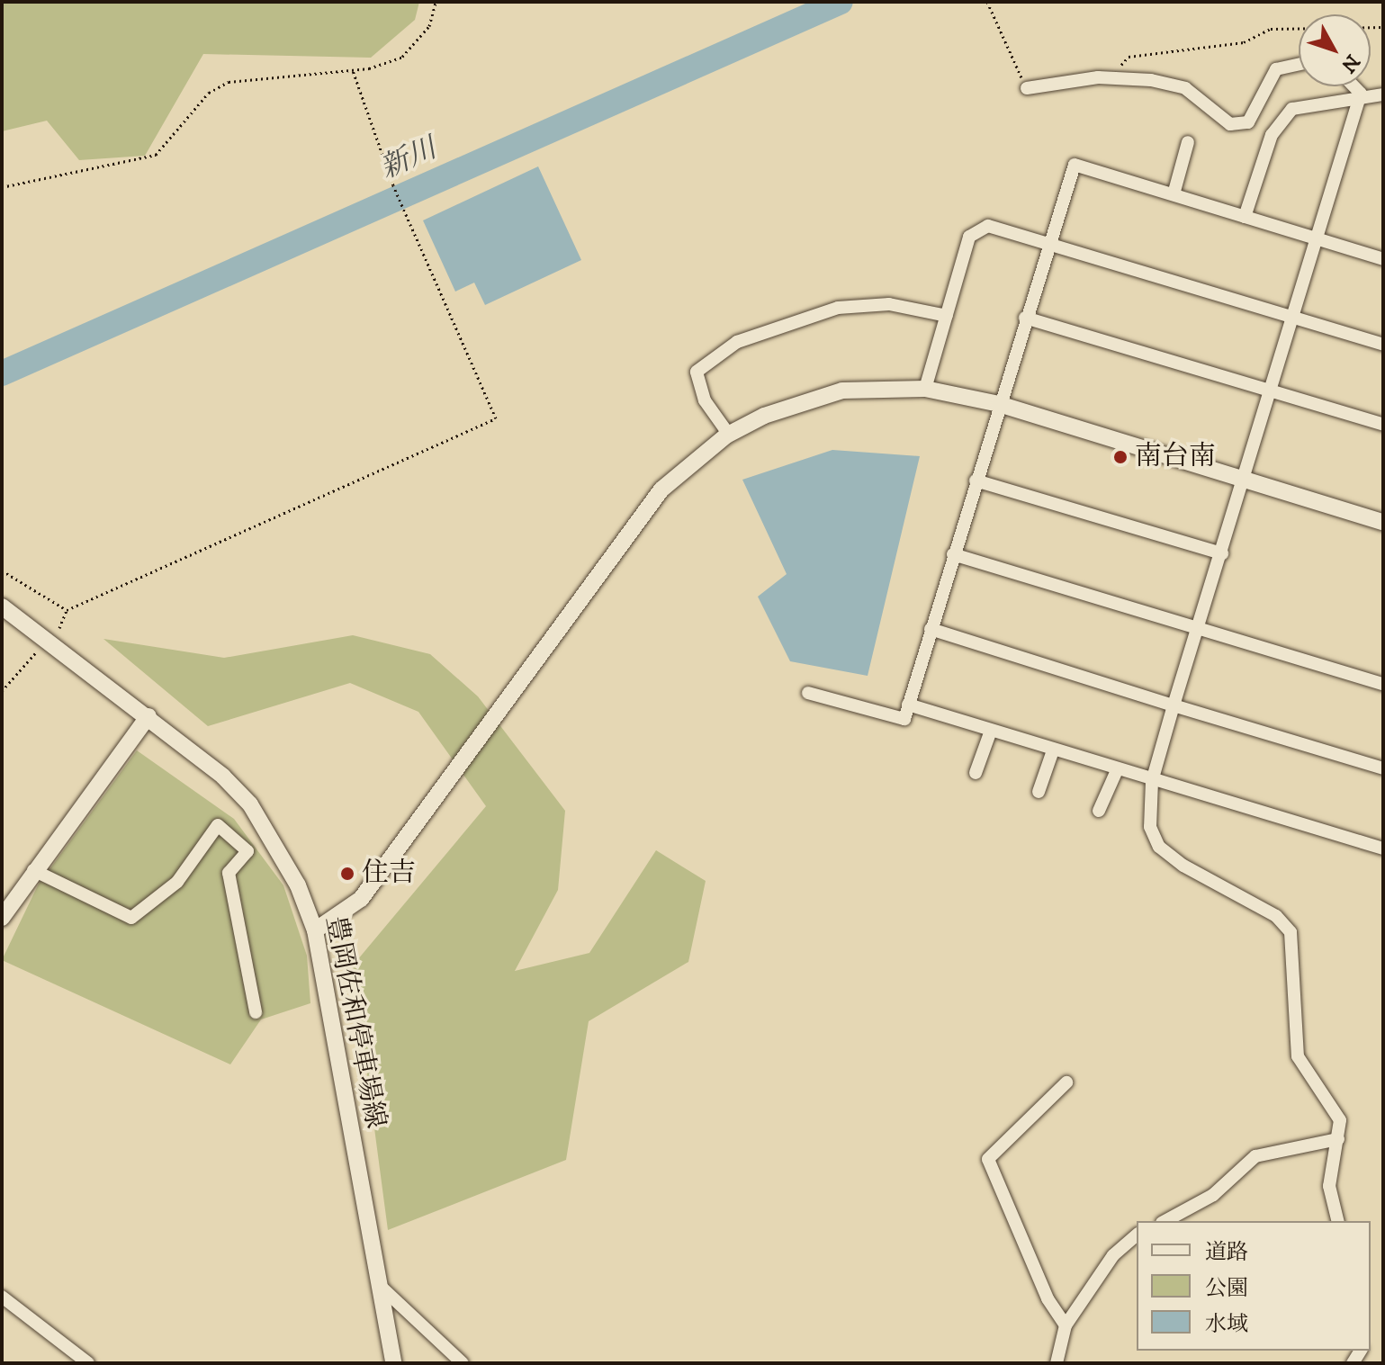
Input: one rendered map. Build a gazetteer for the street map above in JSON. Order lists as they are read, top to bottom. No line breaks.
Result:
{"streets":{"street":["豊岡佐和停車場線"]},"water":["新川"],"places":["南台南","住吉"],"legend":["道路","公園","水域"],"north":"bottom right"}
